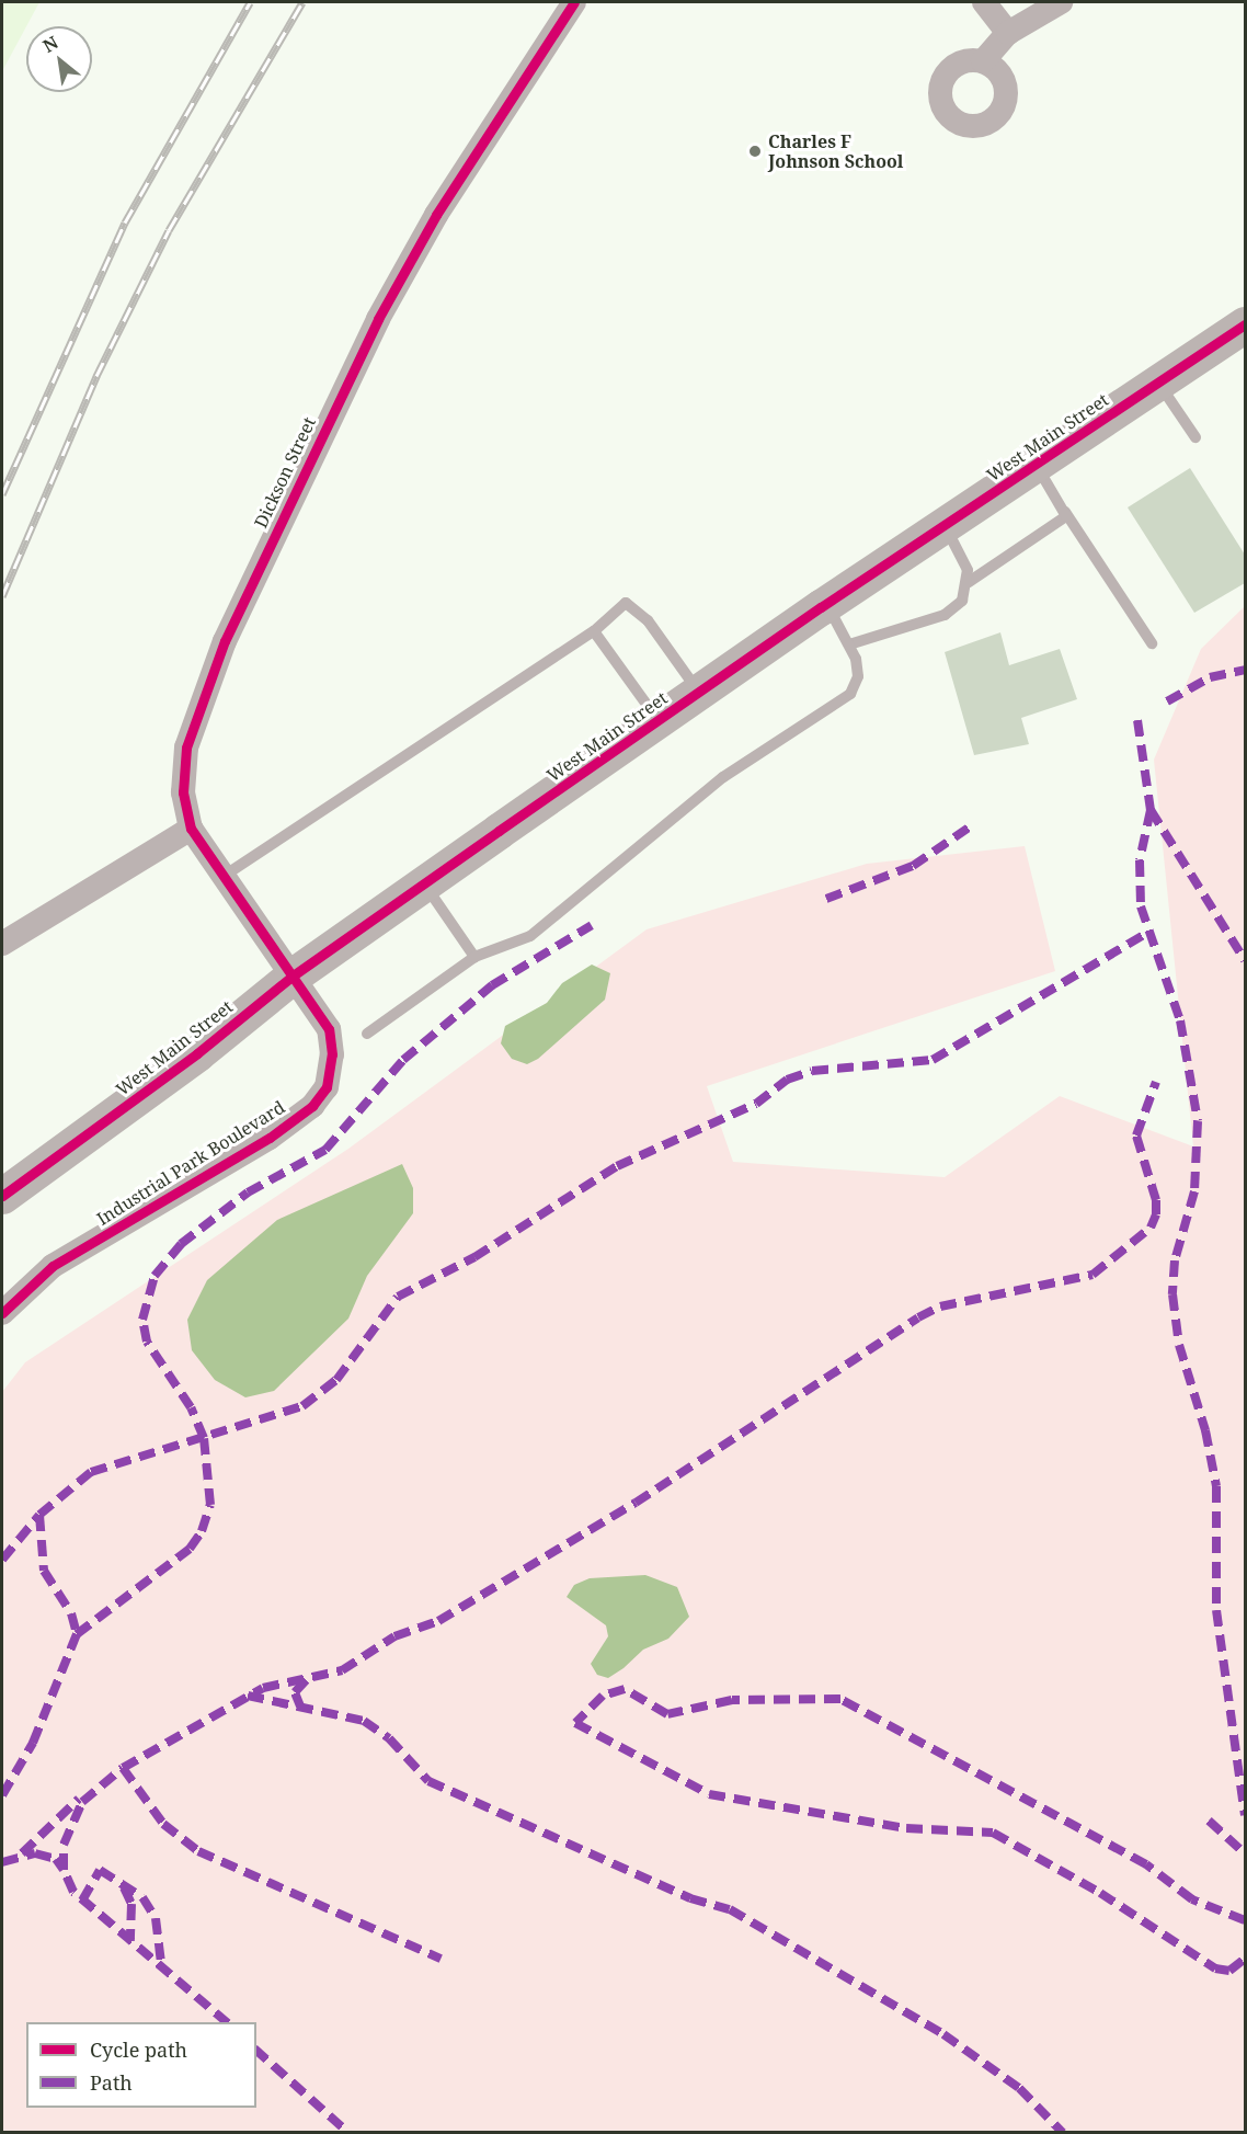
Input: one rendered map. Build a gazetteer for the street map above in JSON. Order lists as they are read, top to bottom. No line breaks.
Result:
{"streets":{"main road":["West Main Street"],"street":["Dickson Street","Industrial Park Boulevard"]},"crossings":[["West Main Street","Dickson Street"],["West Main Street","Industrial Park Boulevard"],["Dickson Street","Industrial Park Boulevard"]],"places":["Charles F Johnson School"],"legend":["Cycle path","Path"],"north":"top left"}
